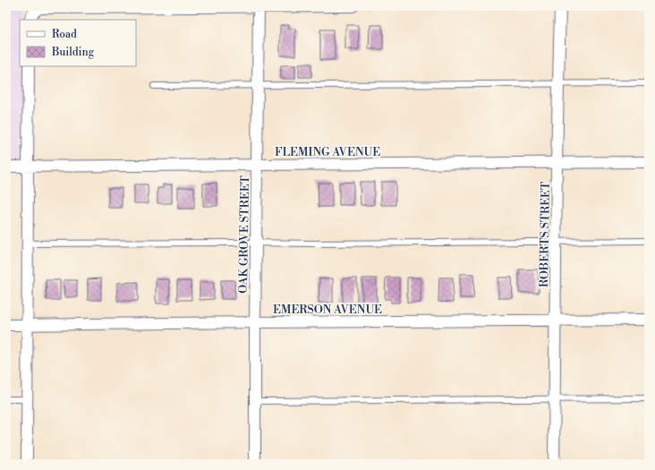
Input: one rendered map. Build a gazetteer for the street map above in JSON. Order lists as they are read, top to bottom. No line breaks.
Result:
{"streets":{"street":["FLEMING AVENUE","OAK GROVE STREET","ROBERTS STREET","EMERSON AVENUE"]},"crossings":[["FLEMING AVENUE","OAK GROVE STREET"],["FLEMING AVENUE","ROBERTS STREET"],["OAK GROVE STREET","EMERSON AVENUE"],["ROBERTS STREET","EMERSON AVENUE"]],"legend":["Road","Building"]}
